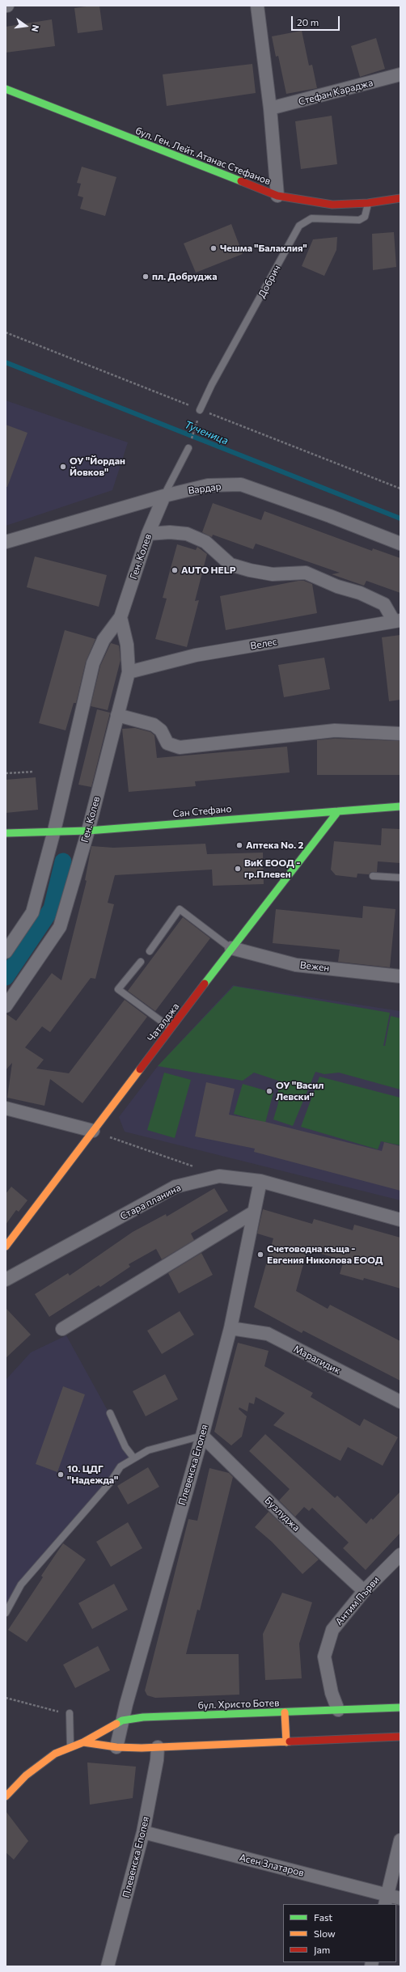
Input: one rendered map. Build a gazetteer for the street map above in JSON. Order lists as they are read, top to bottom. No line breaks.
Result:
{"streets":{"main road":["бул. Ген. Лейт. Атанас Стефанов","Сан Стефано","Чаталджа","бул. Христо Ботев"],"street":["Стефан Караджа","Вардар","Ген. Колев","Велес","Вежен","Стара планина","Марагидик","Плевенска Епопея","Бузлуджа","Антим Първи","Асен Златаров"],"lane":["Добрич"]},"crossings":[["бул. Ген. Лейт. Атанас Стефанов","Добрич"],["Вардар","Ген. Колев"],["Ген. Колев","Велес"],["Ген. Колев","Сан Стефано"],["Сан Стефано","Чаталджа"],["Вежен","Чаталджа"],["Стара планина","Плевенска Епопея"],["Марагидик","Плевенска Епопея"],["Плевенска Епопея","Бузлуджа"],["Плевенска Епопея","бул. Христо Ботев"],["Плевенска Епопея","Асен Златаров"],["Бузлуджа","Антим Първи"],["Антим Първи","бул. Христо Ботев"]],"water":["Тученица"],"places":["Чешма \"Балаклия\"","пл. Добруджа","ОУ \"Йордан Йовков\"","AUTO HELP","Аптека No. 2","ВиК ЕООД - гр.Плевен","ОУ \"Васил Левски\"","Счетоводна къща - Евгения Николова ЕООД","10. ЦДГ \"Надежда\""],"legend":["Fast","Slow","Jam"],"scale_bar":"20 m","north":"right"}
